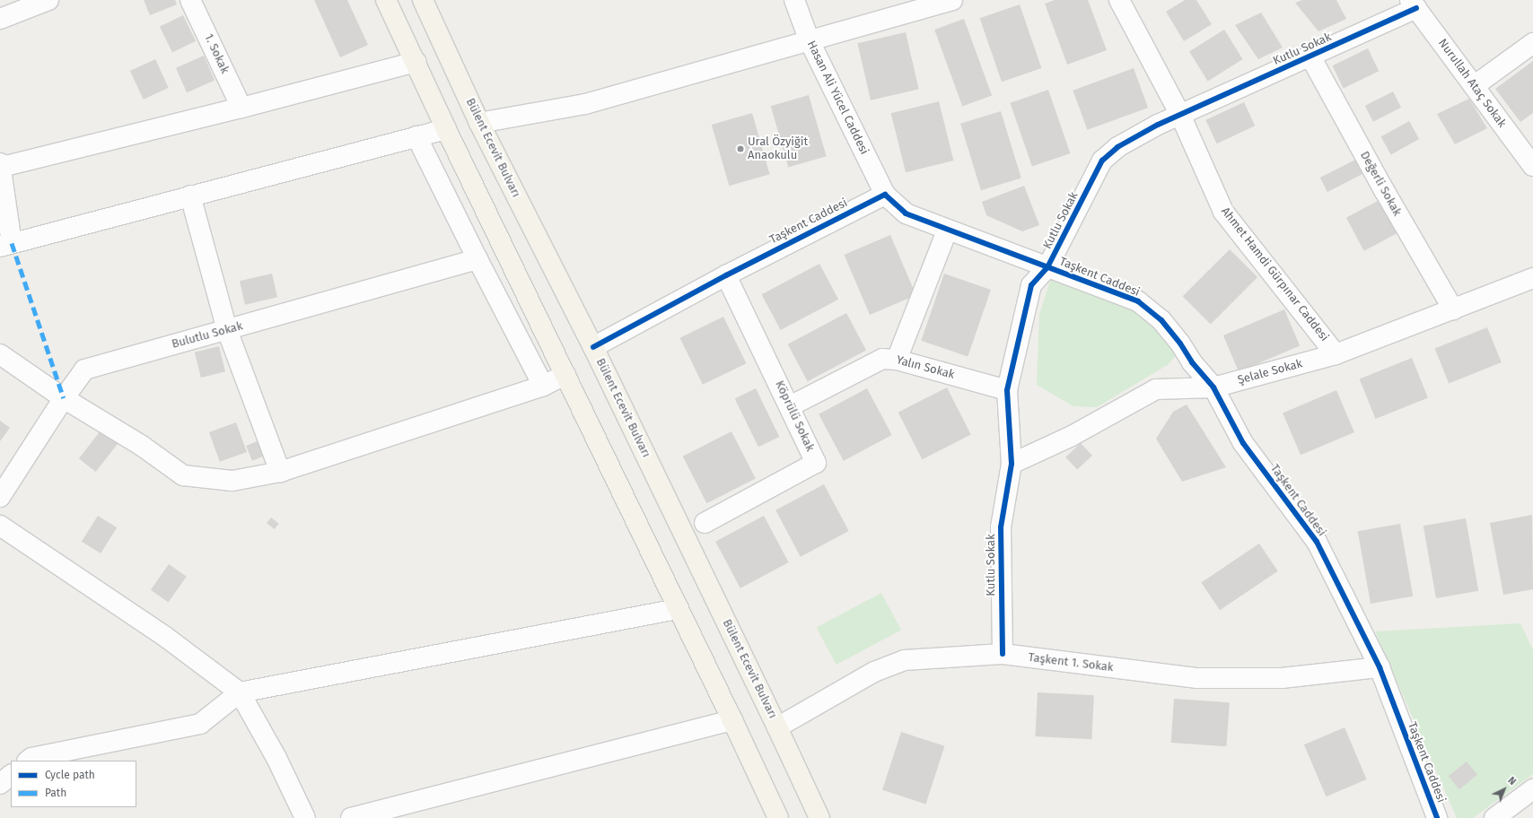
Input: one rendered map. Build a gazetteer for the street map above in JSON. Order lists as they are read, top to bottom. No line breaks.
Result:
{"streets":{"main road":["Bülent Ecevit Bulvarı"],"street":["Kutlu Sokak","1. Sokak","Nurullah Ataç Sokak","Hasan Ali Yücel Caddesi","Değerli Sokak","Taşkent Caddesi","Ahmet Hamdi Gürpınar Caddesi","Bulutlu Sokak","Yalın Sokak","Şelale Sokak","Köprülü Sokak","Taşkent 1. Sokak"]},"crossings":[["Kutlu Sokak","Nurullah Ataç Sokak"],["Kutlu Sokak","Değerli Sokak"],["Kutlu Sokak","Taşkent Caddesi"],["Kutlu Sokak","Ahmet Hamdi Gürpınar Caddesi"],["Kutlu Sokak","Yalın Sokak"],["Kutlu Sokak","Şelale Sokak"],["Kutlu Sokak","Taşkent 1. Sokak"],["Hasan Ali Yücel Caddesi","Taşkent Caddesi"],["Bülent Ecevit Bulvarı","Taşkent Caddesi"],["Bülent Ecevit Bulvarı","Taşkent 1. Sokak"],["Değerli Sokak","Şelale Sokak"],["Taşkent Caddesi","Şelale Sokak"],["Taşkent Caddesi","Köprülü Sokak"],["Taşkent Caddesi","Taşkent 1. Sokak"],["Ahmet Hamdi Gürpınar Caddesi","Şelale Sokak"],["Yalın Sokak","Köprülü Sokak"]],"places":["Ural Özyiğit Anaokulu"],"legend":["Cycle path","Path"],"north":"top right"}
